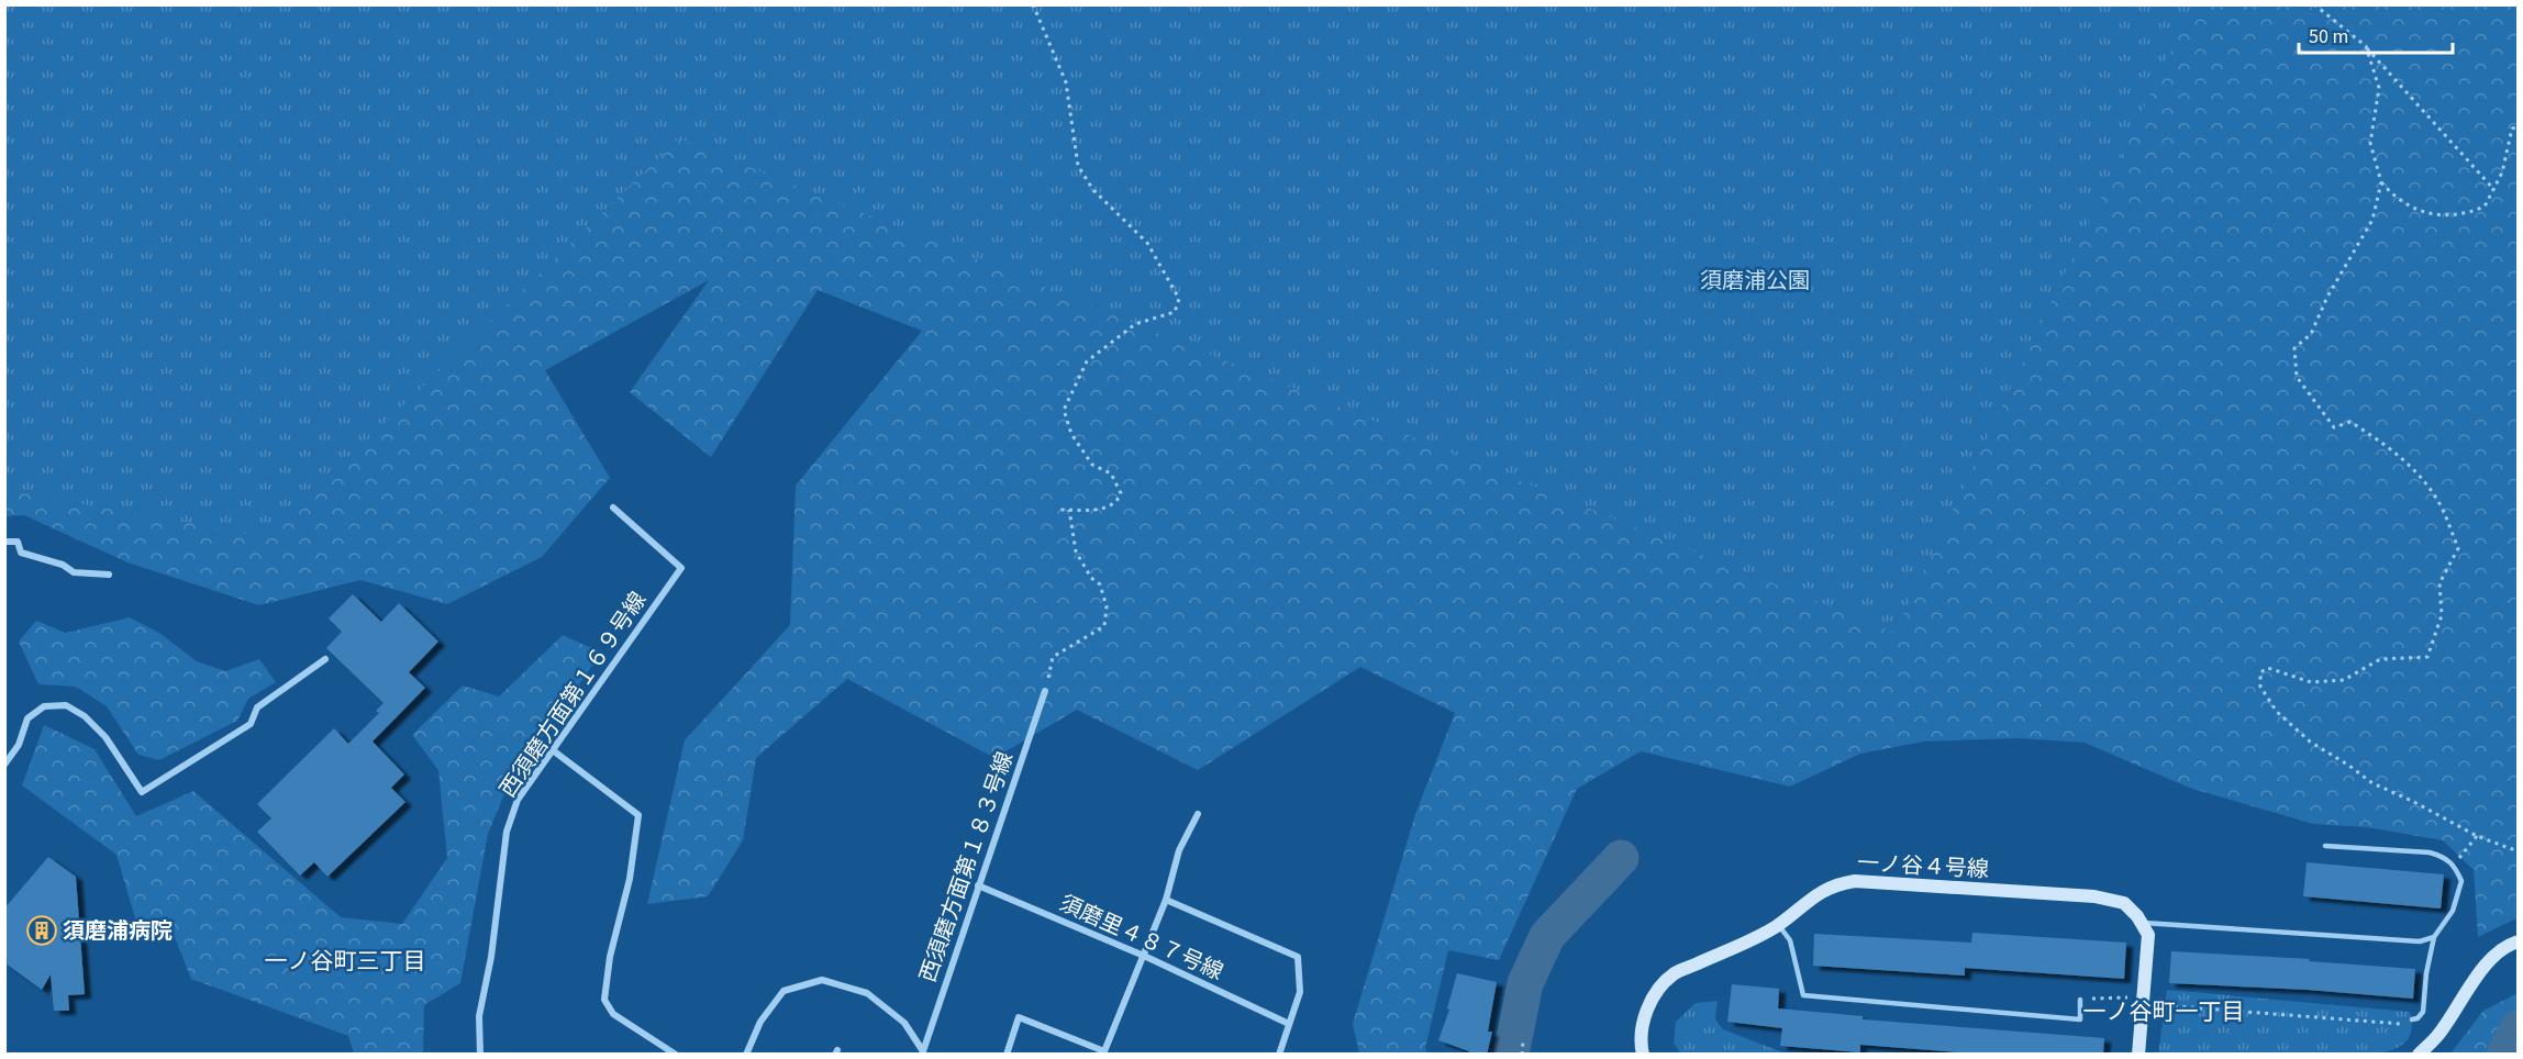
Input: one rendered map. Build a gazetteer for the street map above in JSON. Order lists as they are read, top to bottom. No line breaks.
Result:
{"streets":{"street":["西須磨方面第１６９号線","一ノ谷４号線","西須磨方面第１８３号線","須磨里４８７号線"]},"crossings":[["西須磨方面第１８３号線","須磨里４８７号線"]],"districts":["一ノ谷町三丁目","一ノ谷町一丁目"],"parks":["須磨浦公園"],"places":{"building":["須磨浦病院"]},"scale_bar":"50 m"}
